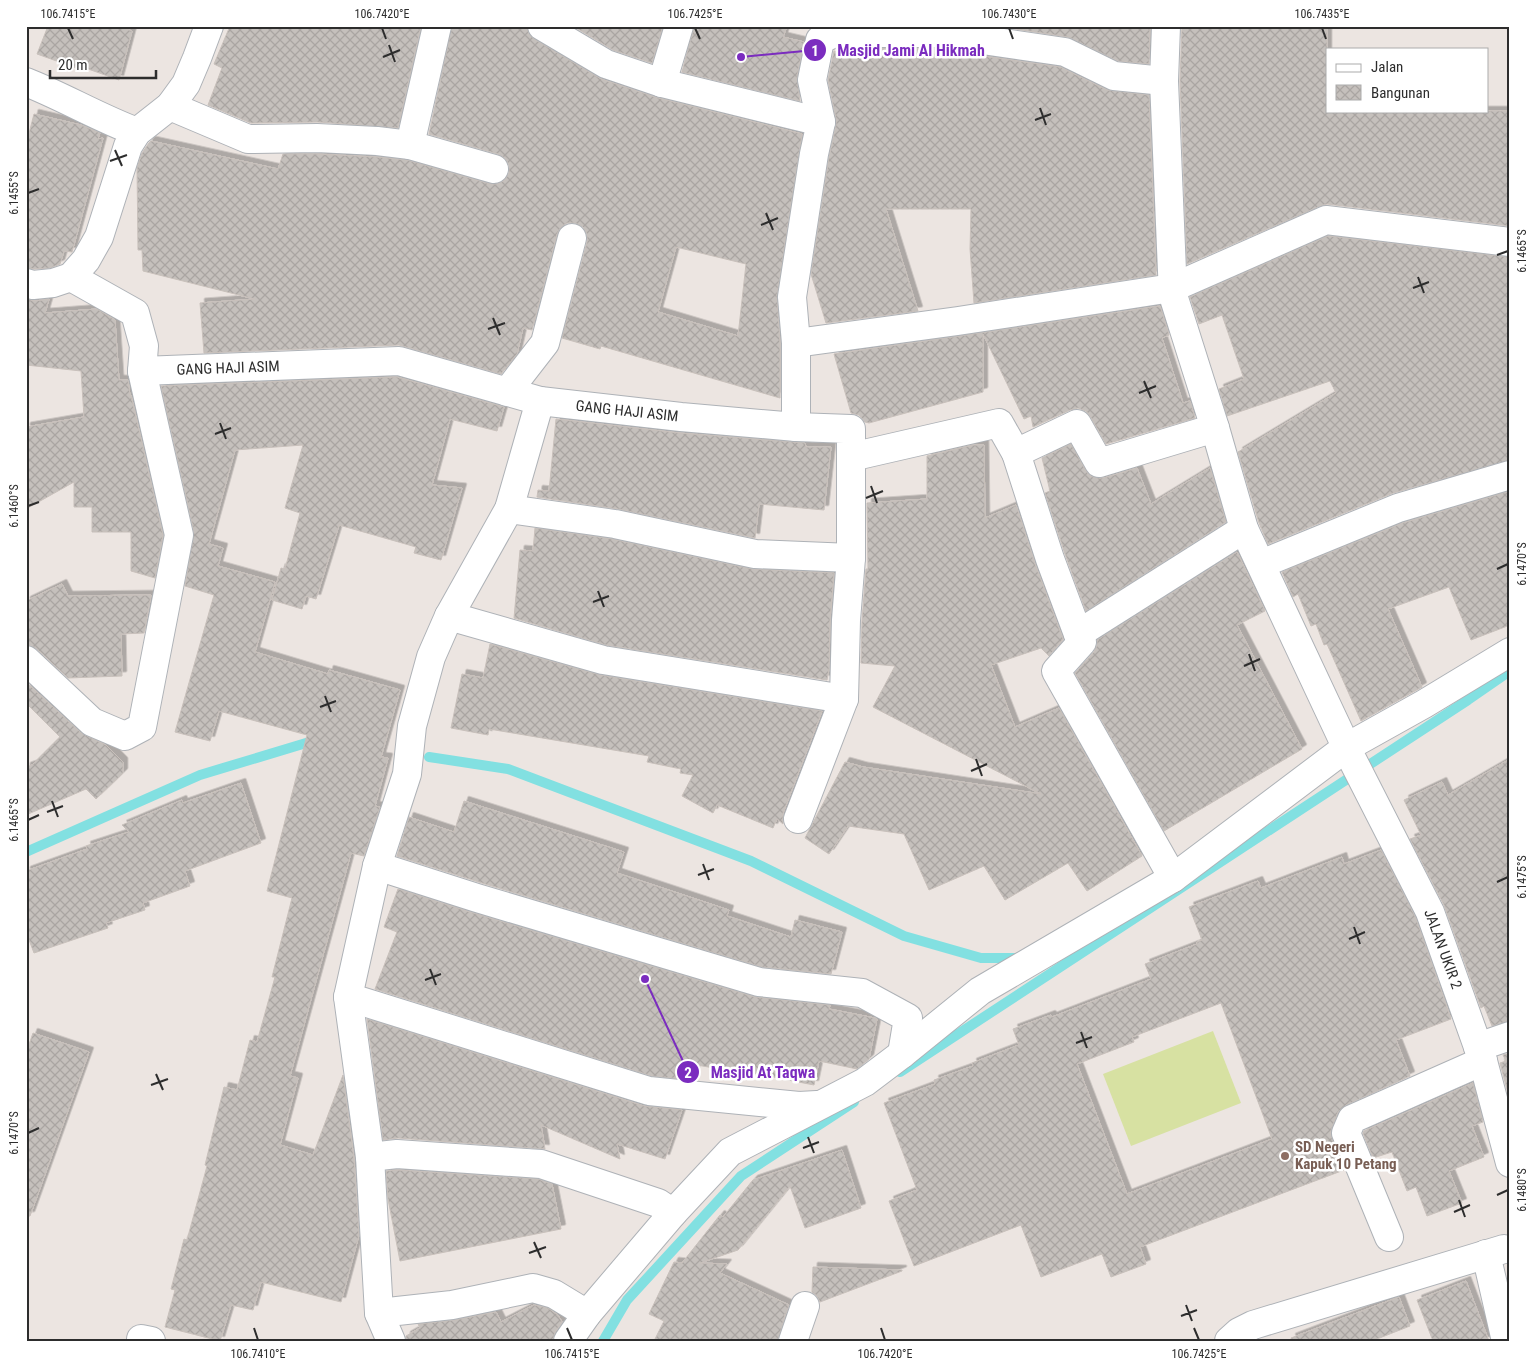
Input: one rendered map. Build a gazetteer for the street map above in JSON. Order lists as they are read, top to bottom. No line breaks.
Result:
{"streets":{"street":["GANG HAJI ASIM","JALAN UKIR 2"]},"places":["Masjid Jami Al Hikmah","Masjid At Taqwa","SD Negeri Kapuk 10 Petang"],"legend":["Jalan","Bangunan"],"scale_bar":"20 m","coordinates":["106.7415°E","106.7420°E","106.7425°E","106.7430°E","106.7435°E","6.1455°S","6.1465°S","6.1460°S","6.1470°S","6.1475°S","6.1480°S","106.7410°E"]}
